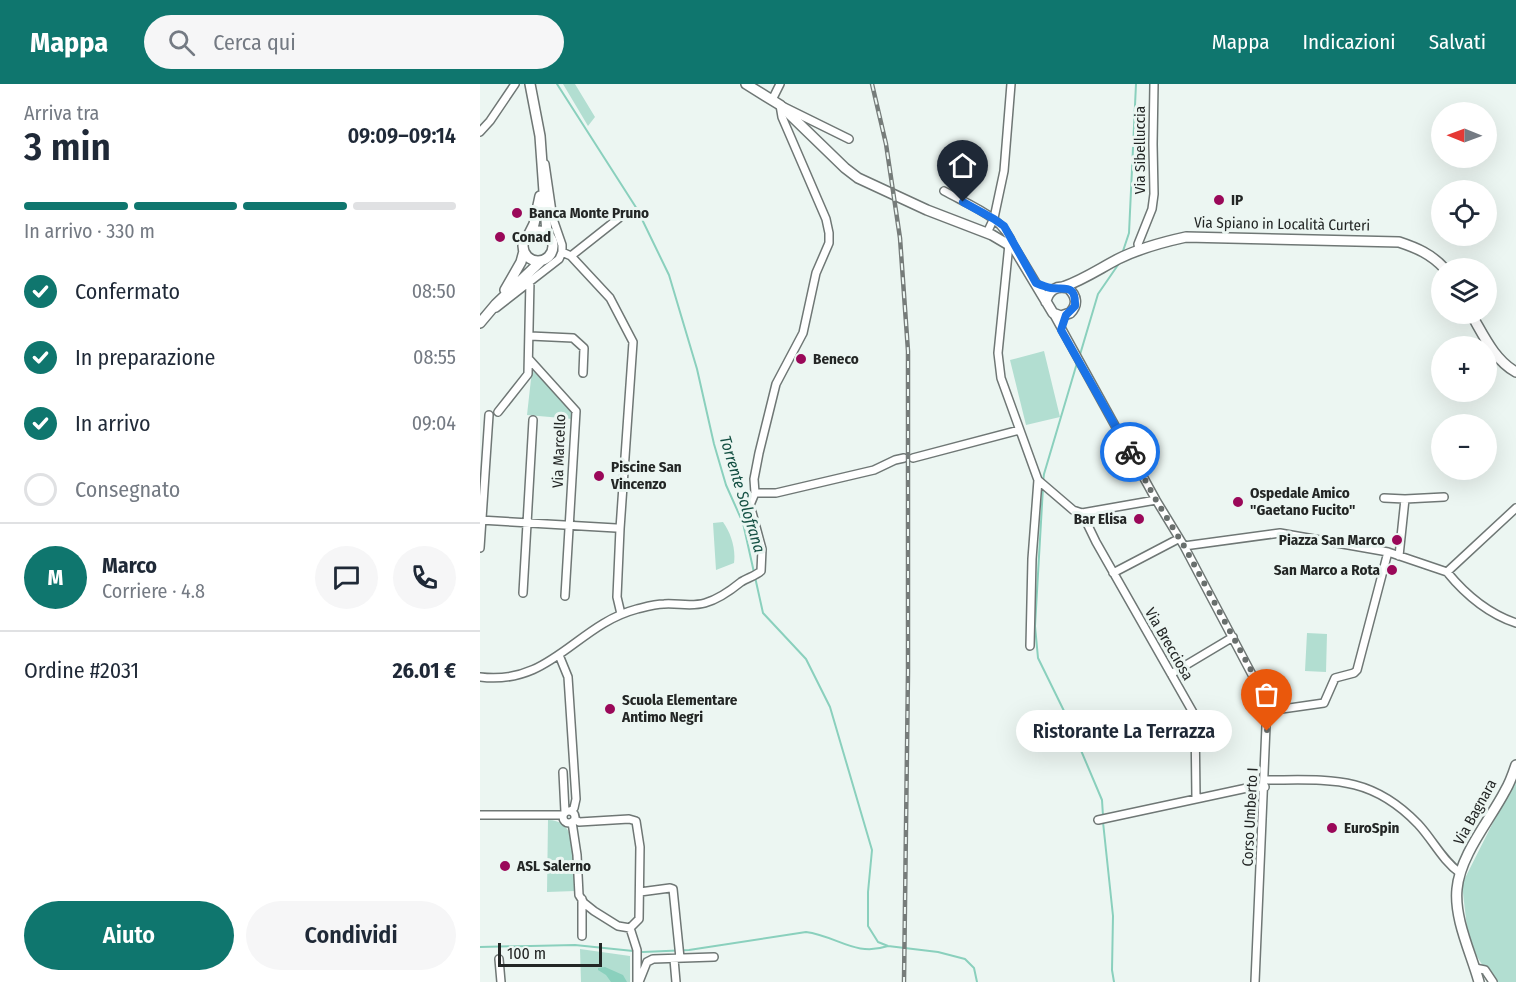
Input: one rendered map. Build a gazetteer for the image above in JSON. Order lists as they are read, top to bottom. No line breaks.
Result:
{"streets":{"main road":["Via Spiano in Località Curteri","Via Bagnara"],"street":["Via Sibelluccia","Via Marcello","Via Brecciosa","Corso Umberto I"]},"crossings":[["Via Sibelluccia","Via Spiano in Località Curteri"],["Via Spiano in Località Curteri","Corso Umberto I"]],"water":["Torrente Solofrana"],"places":["IP","Banca Monte Pruno","Conad","Beneco","Piscine San Vincenzo","Ospedale Amico \"Gaetano Fucito\"","Bar Elisa","Piazza San Marco","San Marco a Rota","Scuola Elementare Antimo Negri","Ristorante La Terrazza","EuroSpin","ASL Salerno"],"scale_bar":"100 m","north":"left","page":{"header":"Mappa","search":"Cerca qui","nav":["Mappa","Indicazioni","Salvati"],"heading":["3 min","Arriva tra","09:09–09:14"],"panel":["Marco","Corriere · 4.8","Ordine #2031","26.01 €"],"map_buttons":["+","−"],"bar":"In arrivo · 330 m","list":[["Confermato","08:50"],["In preparazione","08:55"],["In arrivo","09:04"],"Consegnato"],"round":"M","bubble":"Ristorante La Terrazza","buttons":["Aiuto","Condividi"],"scale":"100 m"}}
